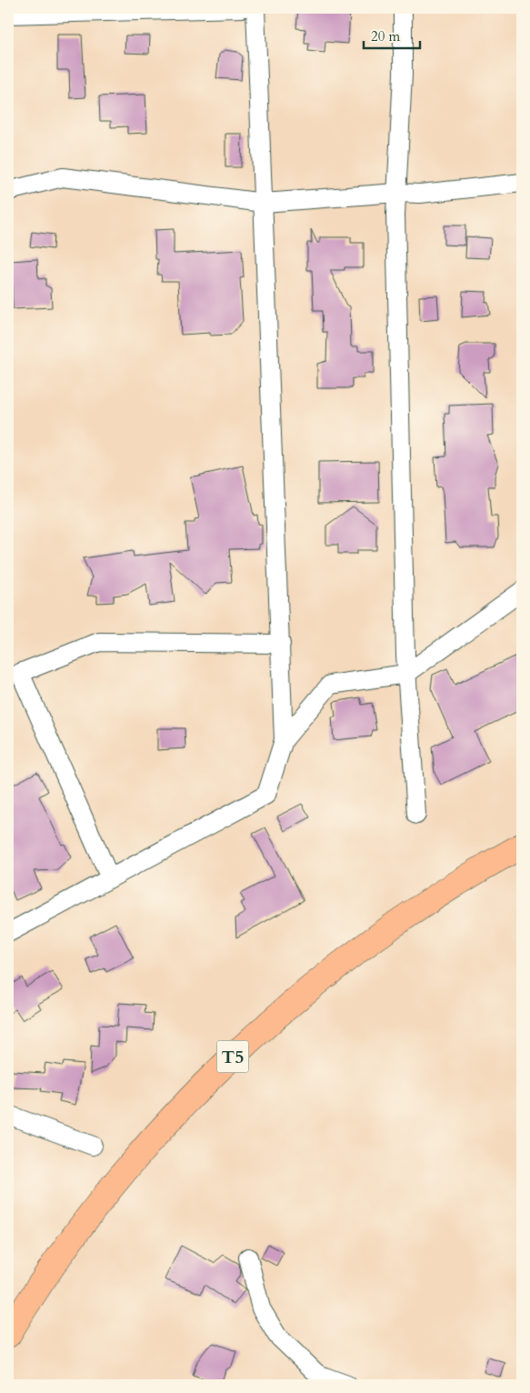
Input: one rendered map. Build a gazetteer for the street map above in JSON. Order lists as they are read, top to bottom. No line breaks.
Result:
{"streets":{"highway":["T5"]},"scale_bar":"20 m"}
